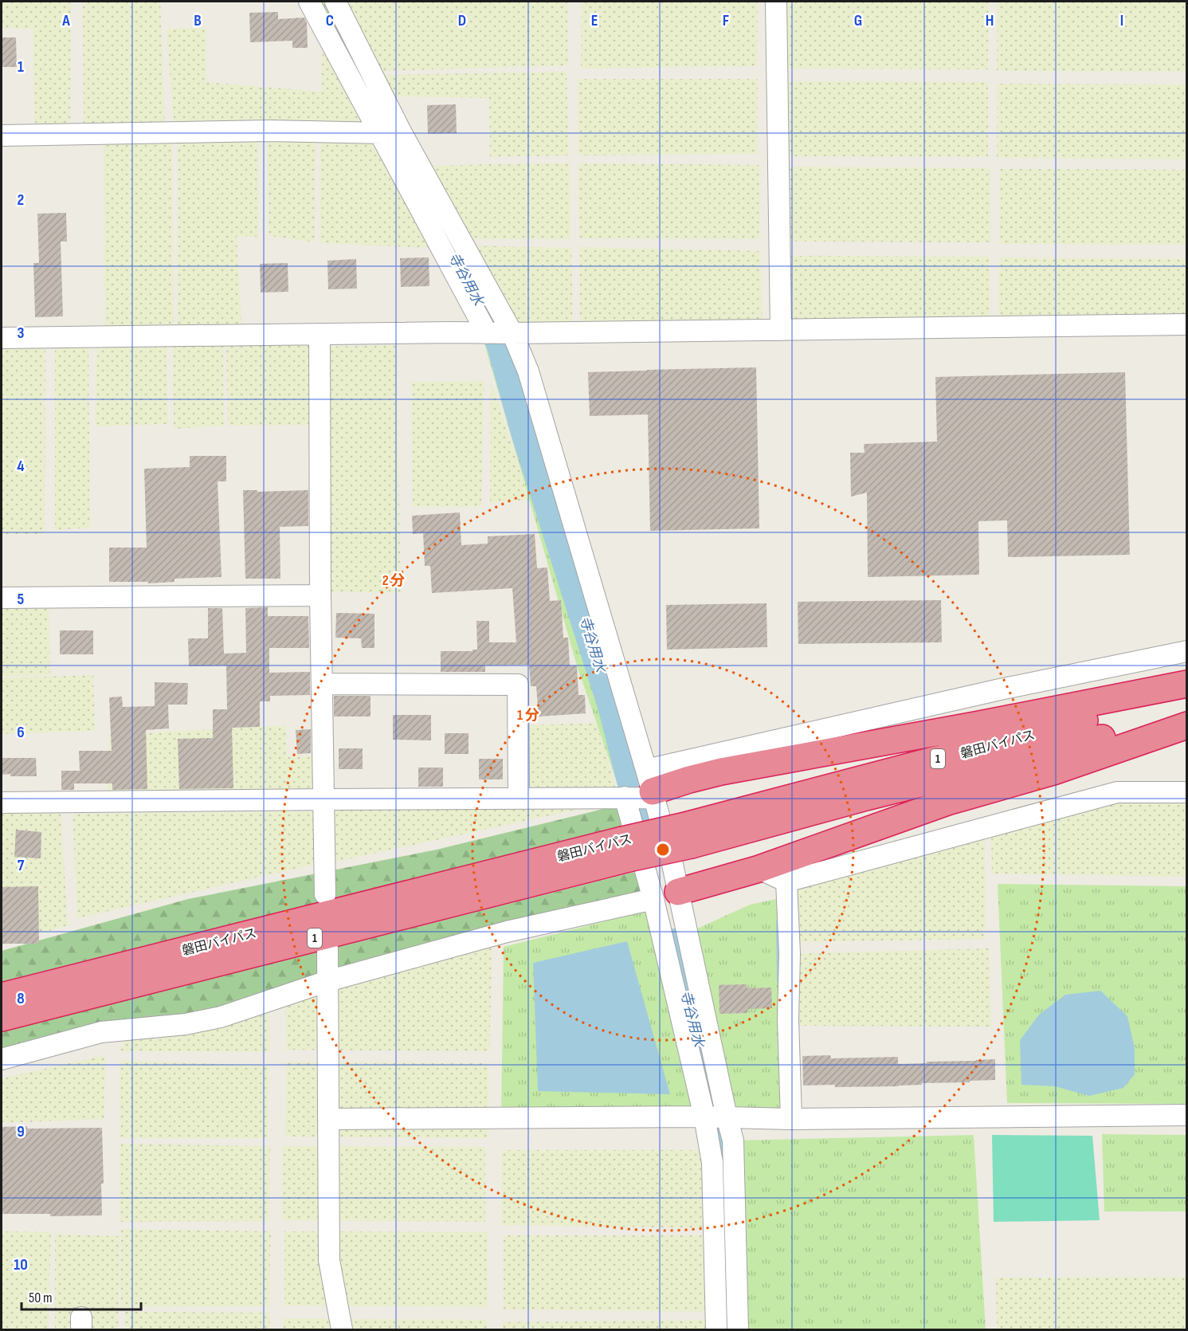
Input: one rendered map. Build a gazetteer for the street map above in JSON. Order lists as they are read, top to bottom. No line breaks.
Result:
{"streets":{"highway":["磐田バイパス","1"]},"water":["寺谷用水"],"scale_bar":"50 m","grid":{"columns":["A","B","C","D","E","F","G","H","I"],"rows":["1","2","3","4","5","6","7","8","9","10"]},"rings":["2 分","1 分"]}
